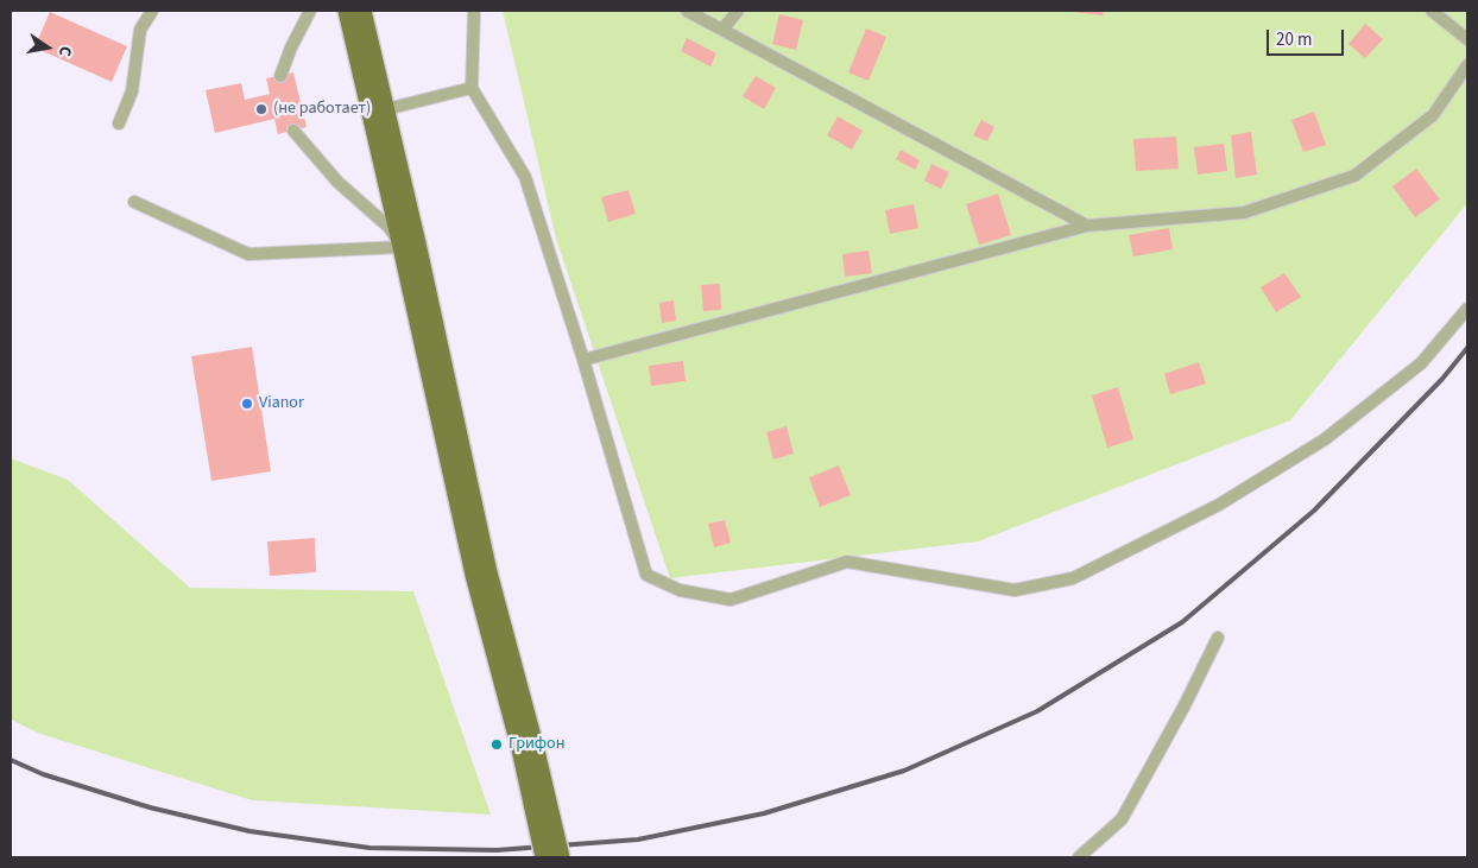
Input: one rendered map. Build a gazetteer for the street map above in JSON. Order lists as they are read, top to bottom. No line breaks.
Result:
{"places":["(не работает)","Vianor","Грифон"],"scale_bar":"20 m","north":"right"}
